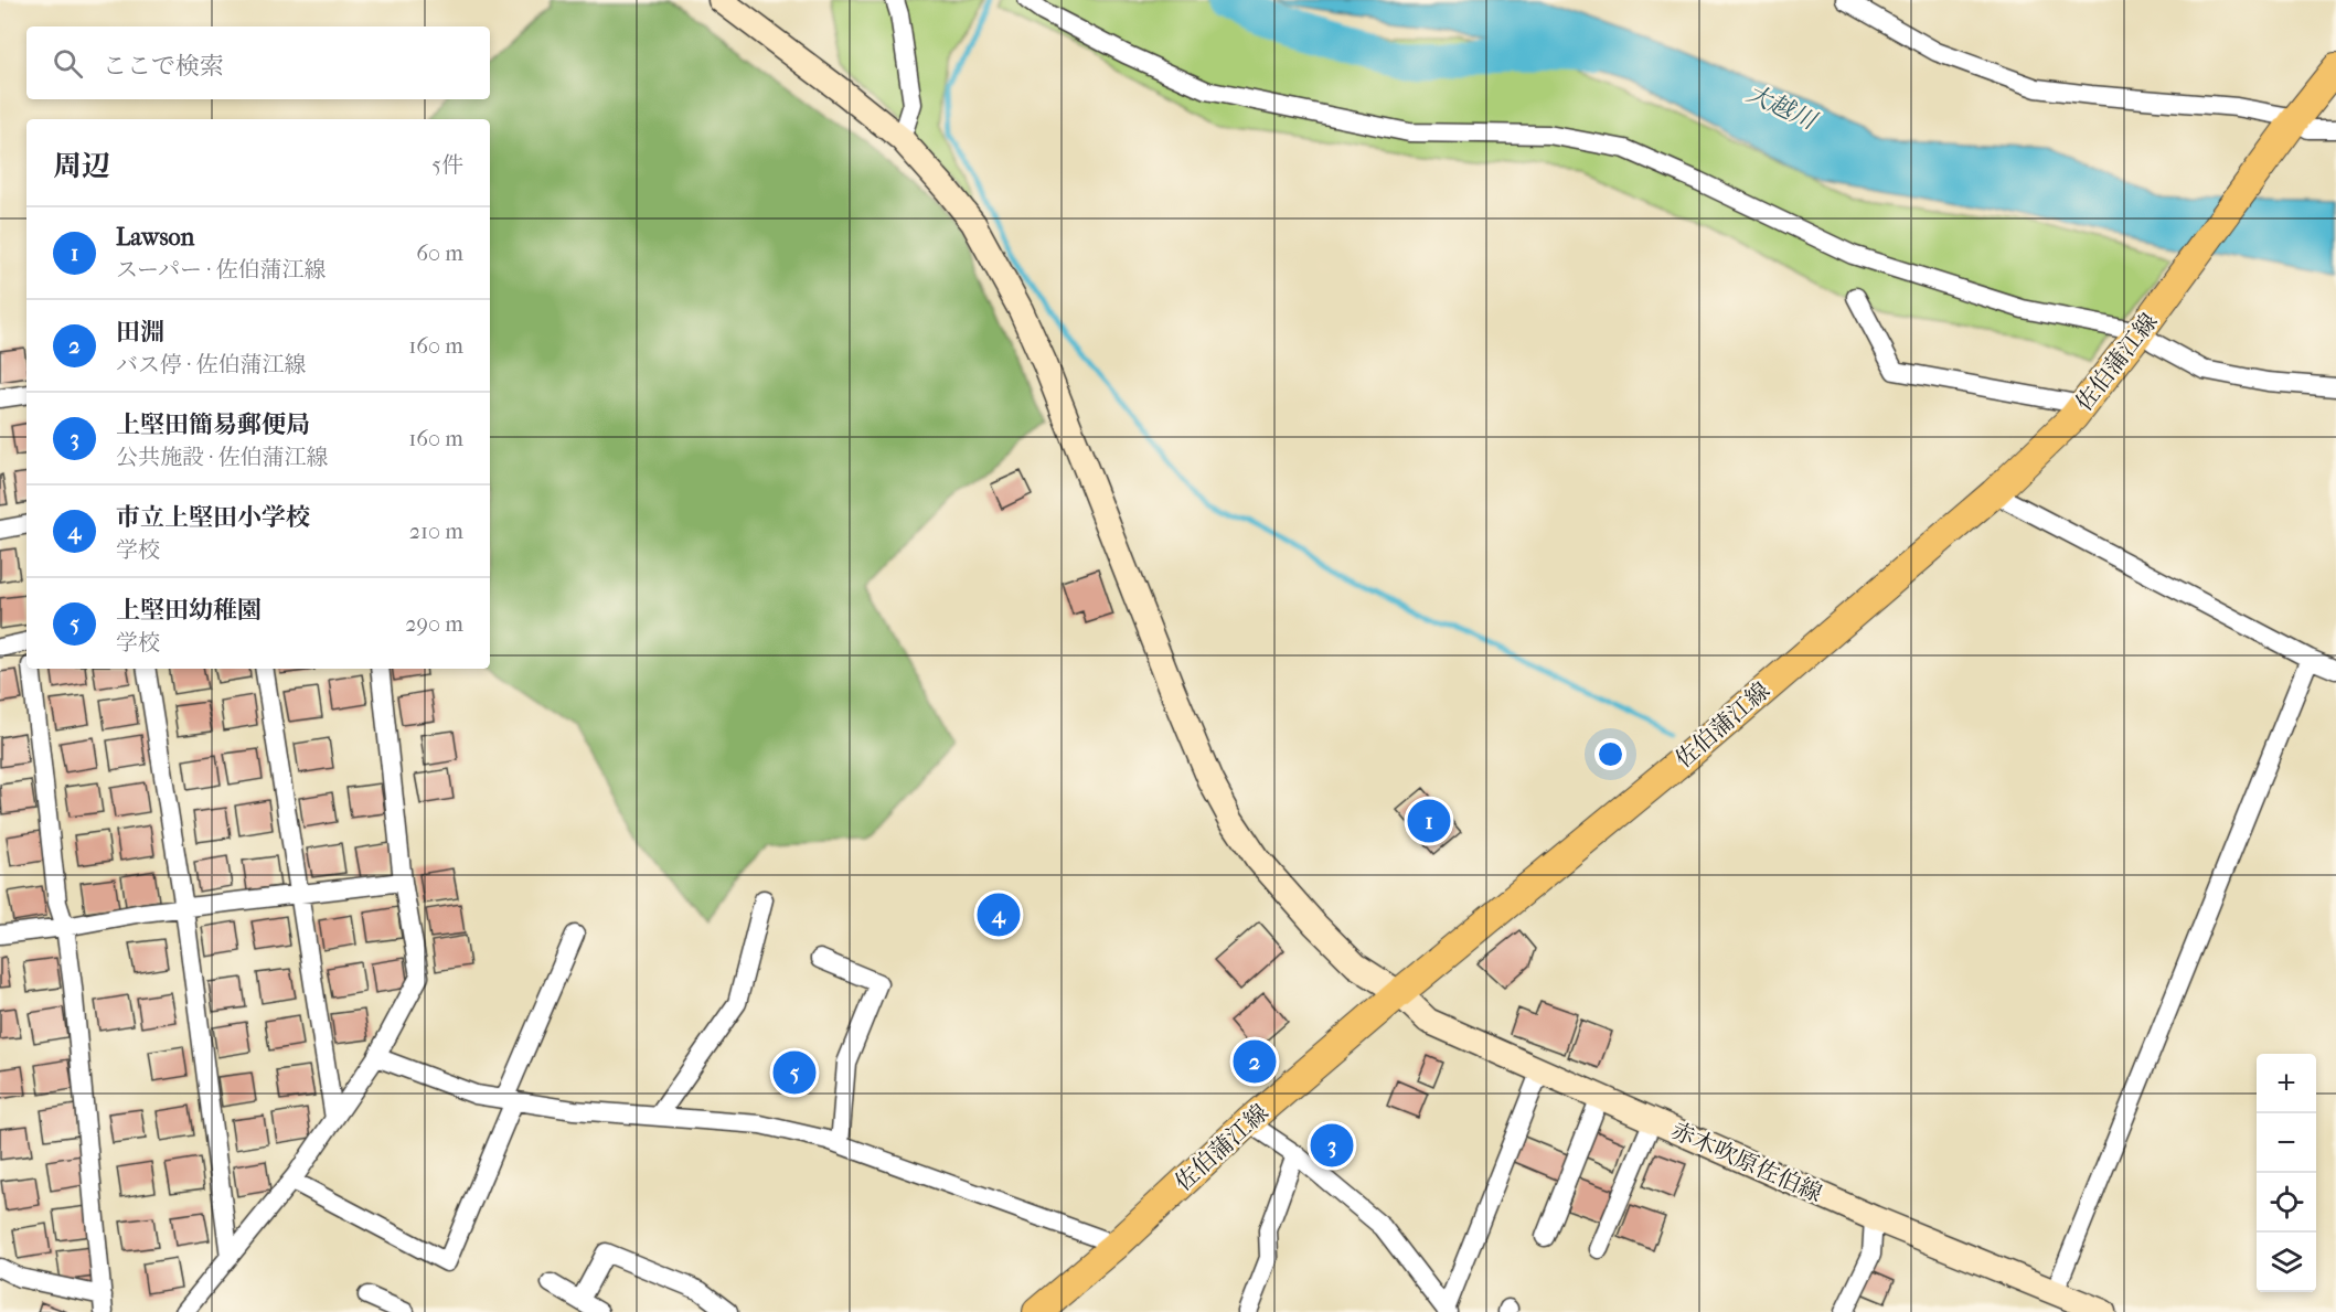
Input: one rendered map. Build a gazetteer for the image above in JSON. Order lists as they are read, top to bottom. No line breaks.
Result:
{"streets":{"main road":["佐伯蒲江線"],"street":["赤木吹原佐伯線"]},"crossings":[["佐伯蒲江線","赤木吹原佐伯線"]],"water":["大越川"],"page":{"search":"ここで検索","heading":["周辺","5件"],"list":[{"mark":"1","name":"Lawson","note":"スーパー · 佐伯蒲江線","value":"60 m"},{"mark":"2","name":"田淵","note":"バス停 · 佐伯蒲江線","value":"160 m"},{"mark":"3","name":"上堅田簡易郵便局","note":"公共施設 · 佐伯蒲江線","value":"160 m"},{"mark":"4","name":"市立上堅田小学校","note":"学校","value":"210 m"},{"mark":"5","name":"上堅田幼稚園","note":"学校","value":"290 m"}],"pins":["1","4","2","5","3"],"map_buttons":["+","−"]}}
